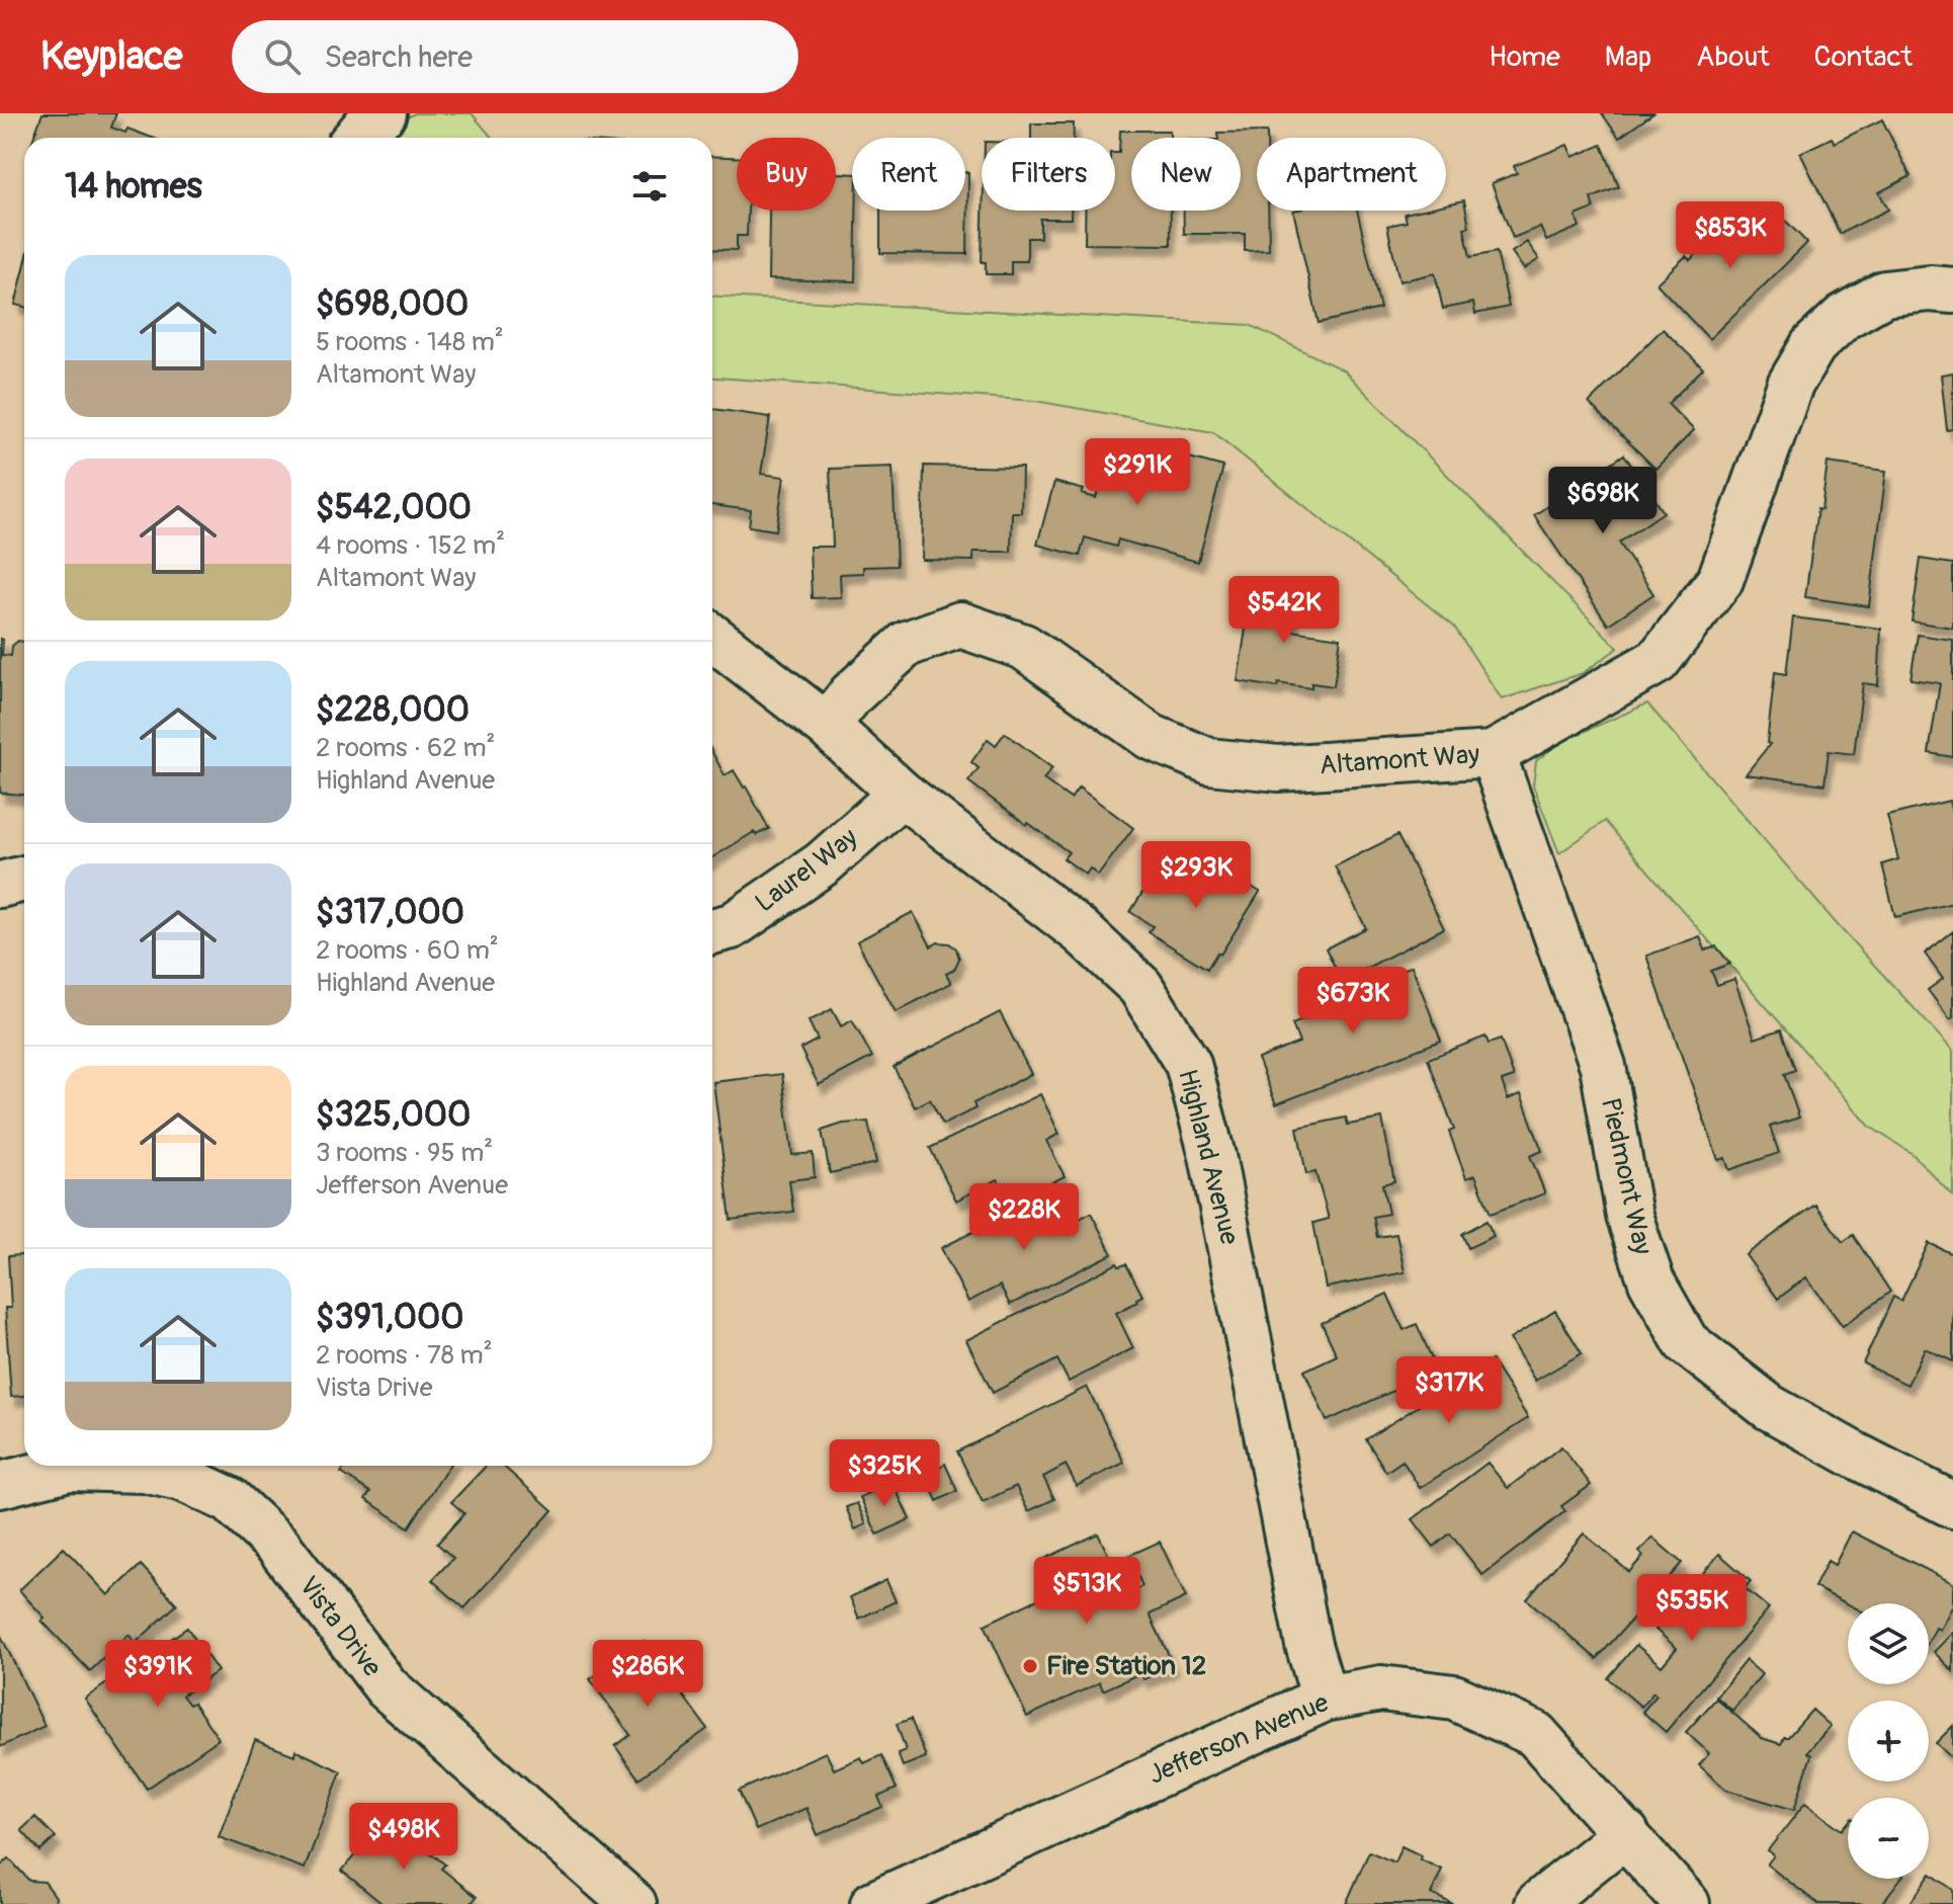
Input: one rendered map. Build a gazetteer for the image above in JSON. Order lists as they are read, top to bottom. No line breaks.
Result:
{"streets":{"street":["Altamont Way","Laurel Way","Highland Avenue","Piedmont Way","Vista Drive","Jefferson Avenue"]},"crossings":[["Altamont Way","Highland Avenue"],["Altamont Way","Piedmont Way"],["Laurel Way","Highland Avenue"],["Highland Avenue","Jefferson Avenue"]],"places":["Fire Station 12"],"page":{"header":"Keyplace","search":"Search here","nav":["Home","Map","About","Contact"],"chip":["Buy","Rent","Filters","New","Apartment"],"heading":"14 homes","price":["$853K","$291K","$698K","$542K","$293K","$673K","$228K","$317K","$325K","$513K","$535K","$391K","$286K","$498K"],"list":[{"name":"$698,000","note":"5 rooms · 148 m² · Altamont Way"},{"name":"$542,000","note":"4 rooms · 152 m² · Altamont Way"},{"name":"$228,000","note":"2 rooms · 62 m² · Highland Avenue"},{"name":"$317,000","note":"2 rooms · 60 m² · Highland Avenue"},{"name":"$325,000","note":"3 rooms · 95 m² · Jefferson Avenue"},{"name":"$391,000","note":"2 rooms · 78 m² · Vista Drive"}],"map_buttons":["+","−"]}}
